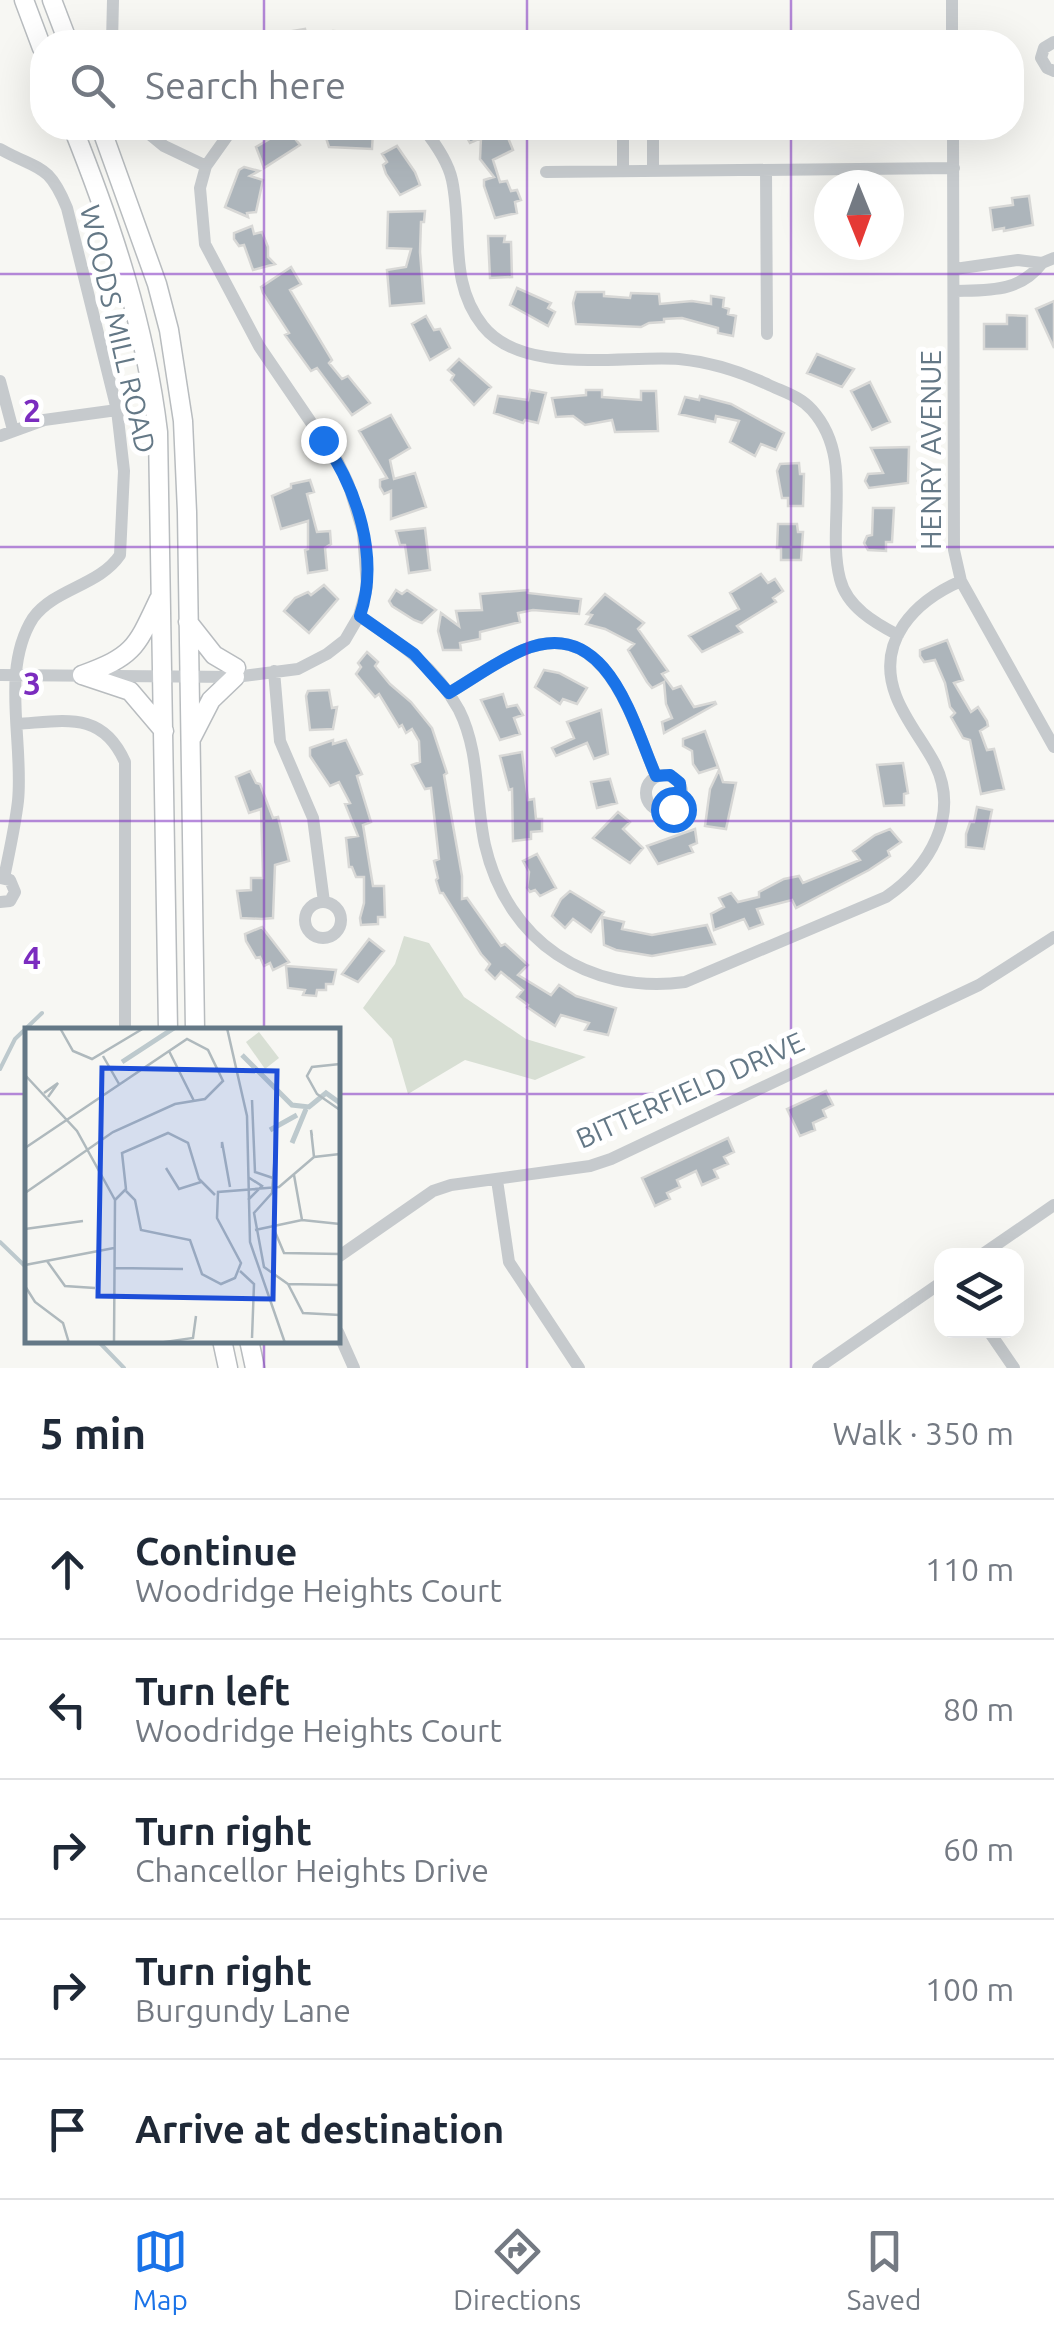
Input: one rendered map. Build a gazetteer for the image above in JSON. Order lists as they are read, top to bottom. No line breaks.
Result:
{"streets":{"street":["WOODS MILL ROAD","HENRY AVENUE","BITTERFIELD DRIVE"]},"north":"bottom","page":{"search":"Search here","heading":["5 min","Walk · 350 m"],"list":[["Continue","Woodridge Heights Court","110 m"],["Turn left","Woodridge Heights Court","80 m"],["Turn right","Chancellor Heights Drive","60 m"],["Turn right","Burgundy Lane","100 m"],"Arrive at destination"],"nav":["Map","Directions","Saved"]},"grid":{"rows":["2","3","4"]}}
